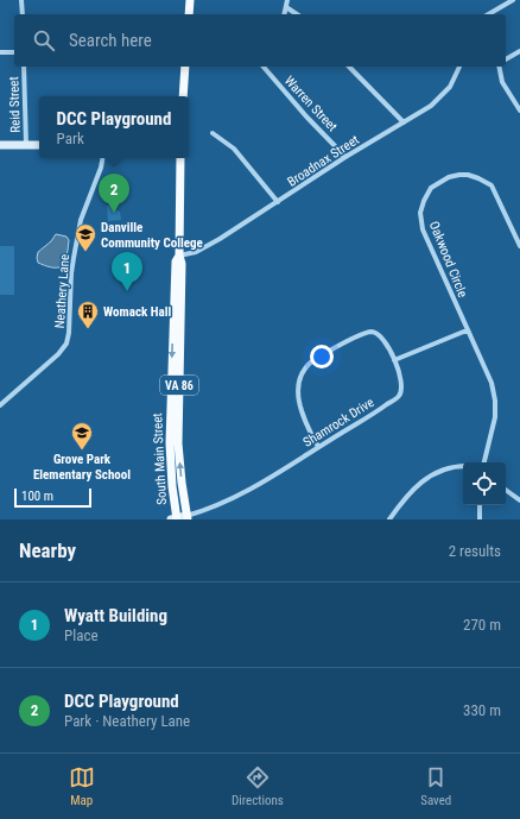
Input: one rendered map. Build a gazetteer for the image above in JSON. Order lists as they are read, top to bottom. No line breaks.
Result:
{"streets":{"main road":["VA 86","South Main Street"],"street":["Warren Street","Reid Street","Broadnax Street","Oakwood Circle","Neathery Lane","Shamrock Drive"]},"crossings":[["Warren Street","Broadnax Street"],["Broadnax Street","South Main Street"],["Shamrock Drive","South Main Street"]],"places":{"school or university":["Danville Community College","Grove Park Elementary School"],"building":["Womack Hall"]},"scale_bar":"100 m","page":{"search":"Search here","popup":["DCC Playground","Park"],"pins":["2","1"],"scale":"100 m","heading":["Nearby","2 results"],"list":[{"mark":"1","name":"Wyatt Building","note":"Place","value":"270 m"},{"mark":"2","name":"DCC Playground","note":"Park · Neathery Lane","value":"330 m"}],"nav":["Map","Directions","Saved"]}}
